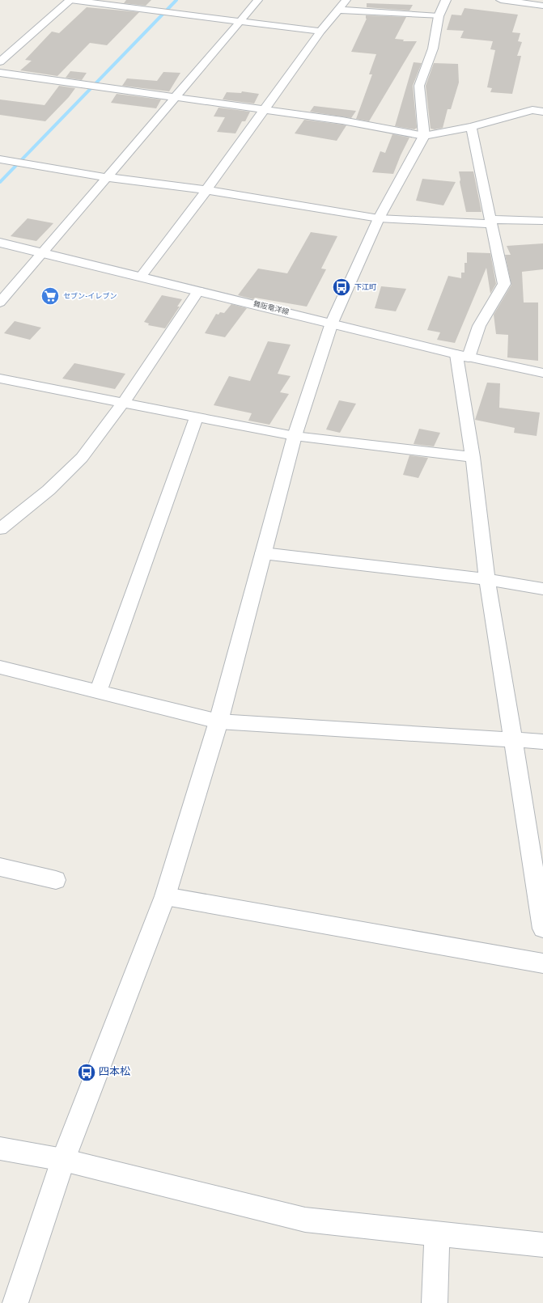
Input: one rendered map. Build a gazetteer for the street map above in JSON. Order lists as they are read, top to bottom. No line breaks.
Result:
{"streets":{"street":["舞阪竜洋線"]},"places":{"bus stop":["下江町","四本松"],"supermarket":["セブン-イレブン"]}}
